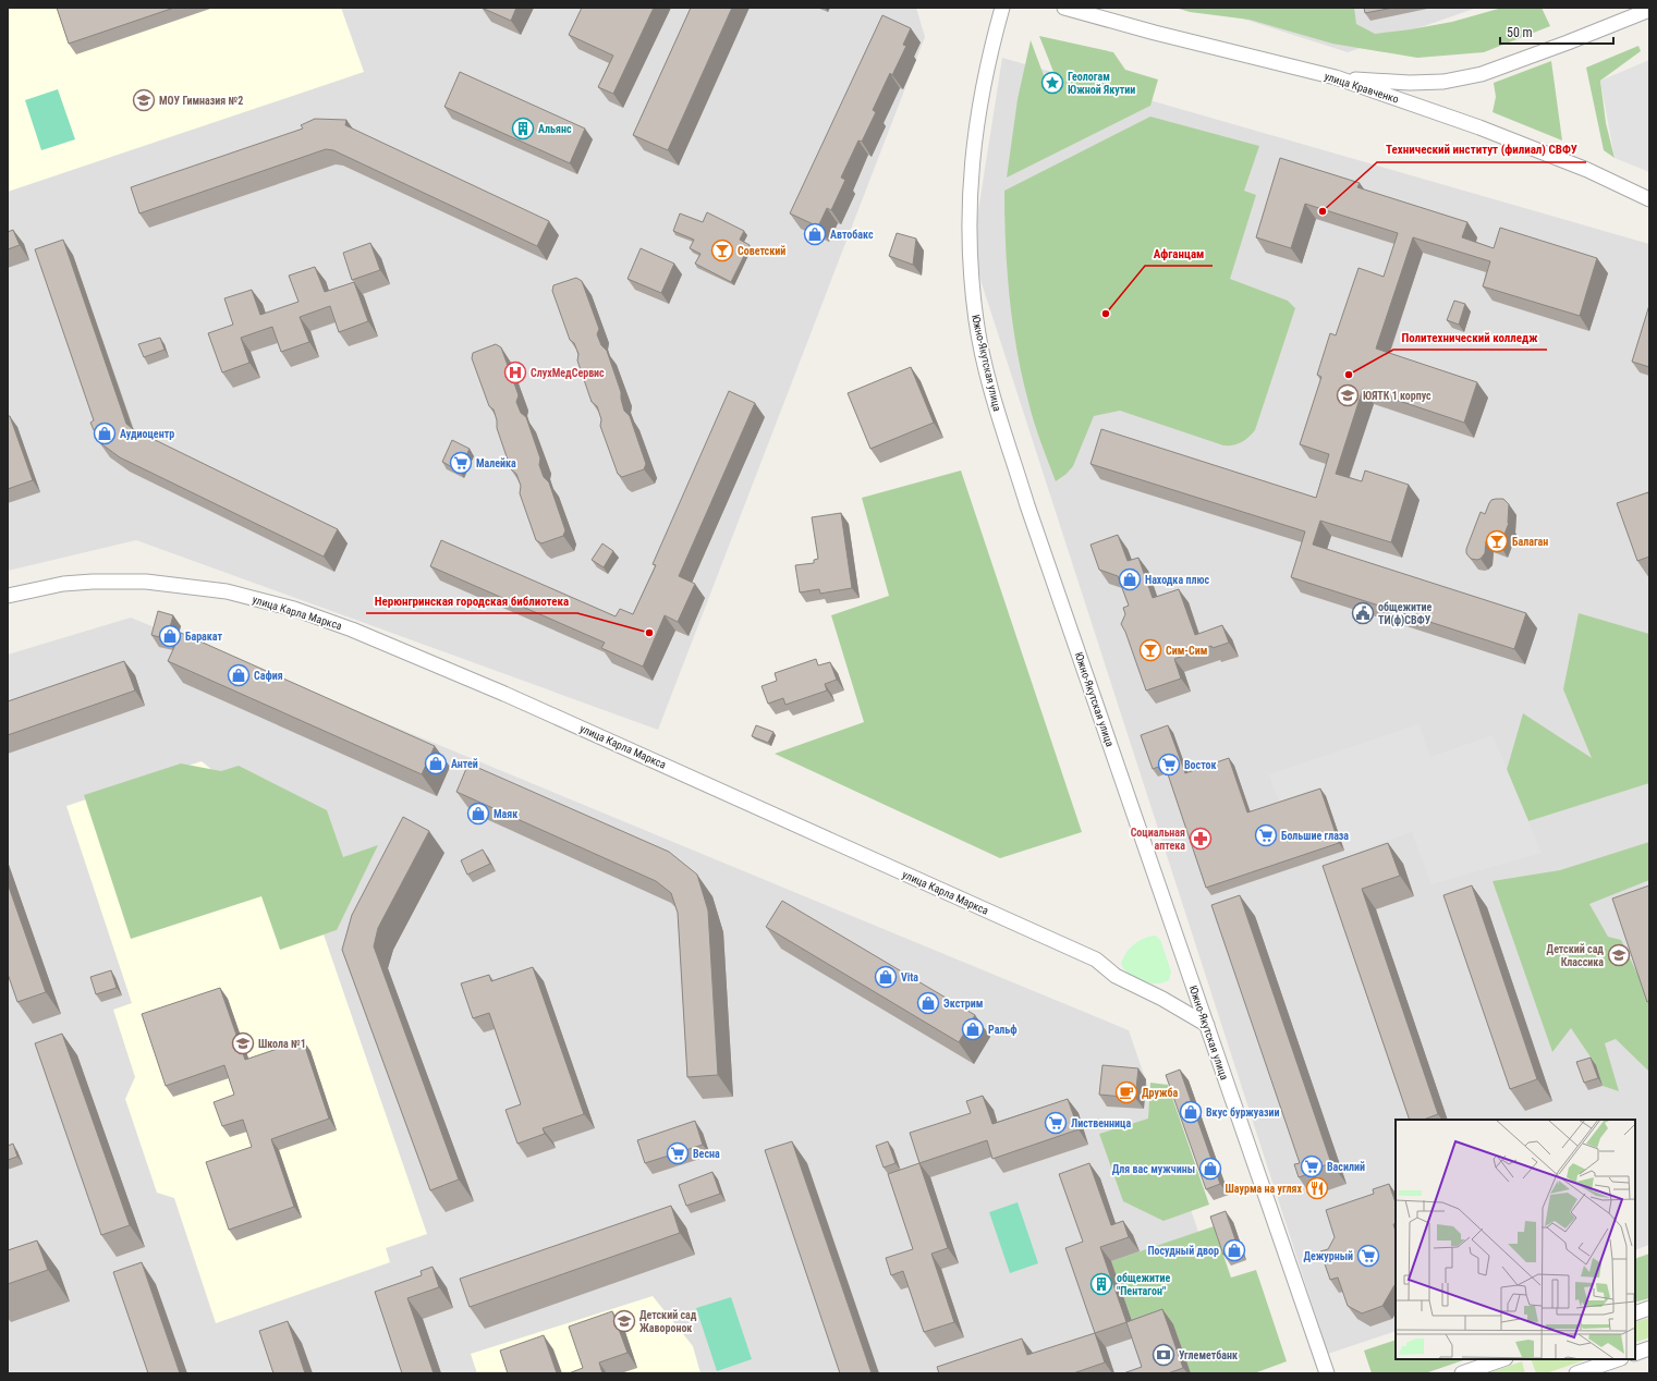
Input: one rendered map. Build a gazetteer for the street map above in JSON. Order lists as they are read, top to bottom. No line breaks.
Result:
{"streets":{"street":["улица Кравченко","Южно-Якутская улица","улица Карла Маркса"]},"crossings":[["Южно-Якутская улица","улица Карла Маркса"]],"places":{"place":["Геологам Южной Якутии"],"school or university":["МОУ Гимназия №2","ЮЯТК 1 корпус","Детский сад Классика","Школа №1","Детский сад Жаворонок"],"building":["Альянс","общежитие \"Пентагон\""],"other":["Технический институт (филиал) СВФУ","Афганцам","Политехнический колледж","Нерюнгринская городская библиотека"],"shop":["Автобакс","Аудиоцентр","Находка плюс","Баракат","Сафия","Антей","Маяк","Vita","Экстрим","Ральф","Вкус буржуазии","Для вас мужчины","Посудный двор"],"bar":["Советский","Балаган","Сим-Сим"],"hospital":["СлухМедСервис"],"supermarket":["Малейка","Восток","Большие глаза","Лиственница","Весна","Василий","Дежурный"],"public building":["общежитие ТИ(ф)СВФУ"],"pharmacy":["Социальная аптека"],"cafe":["Дружба"],"restaurant":["Шаурма на углях"],"bank":["Углеметбанк"]},"scale_bar":"50 m"}
